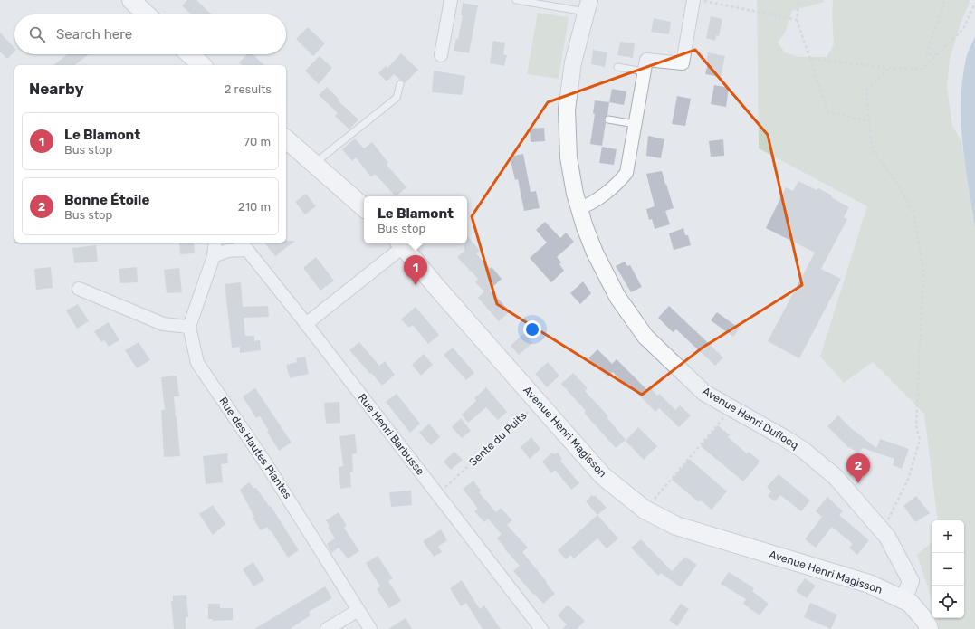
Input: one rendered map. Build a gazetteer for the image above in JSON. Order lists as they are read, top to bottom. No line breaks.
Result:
{"streets":{"main road":["Avenue Henri Magisson"],"street":["Avenue Henri Duflocq","Rue Henri Barbusse","Rue des Hautes Plantes"],"path":["Sente du Puits"]},"crossings":[["Avenue Henri Duflocq","Avenue Henri Magisson"],["Avenue Henri Magisson","Sente du Puits"]],"page":{"search":"Search here","heading":["Nearby","2 results"],"list":[{"mark":"1","name":"Le Blamont","note":"Bus stop","value":"70 m"},{"mark":"2","name":"Bonne Étoile","note":"Bus stop","value":"210 m"}],"popup":["Le Blamont","Bus stop"],"pins":["1","2"],"map_buttons":["+","−"]}}
